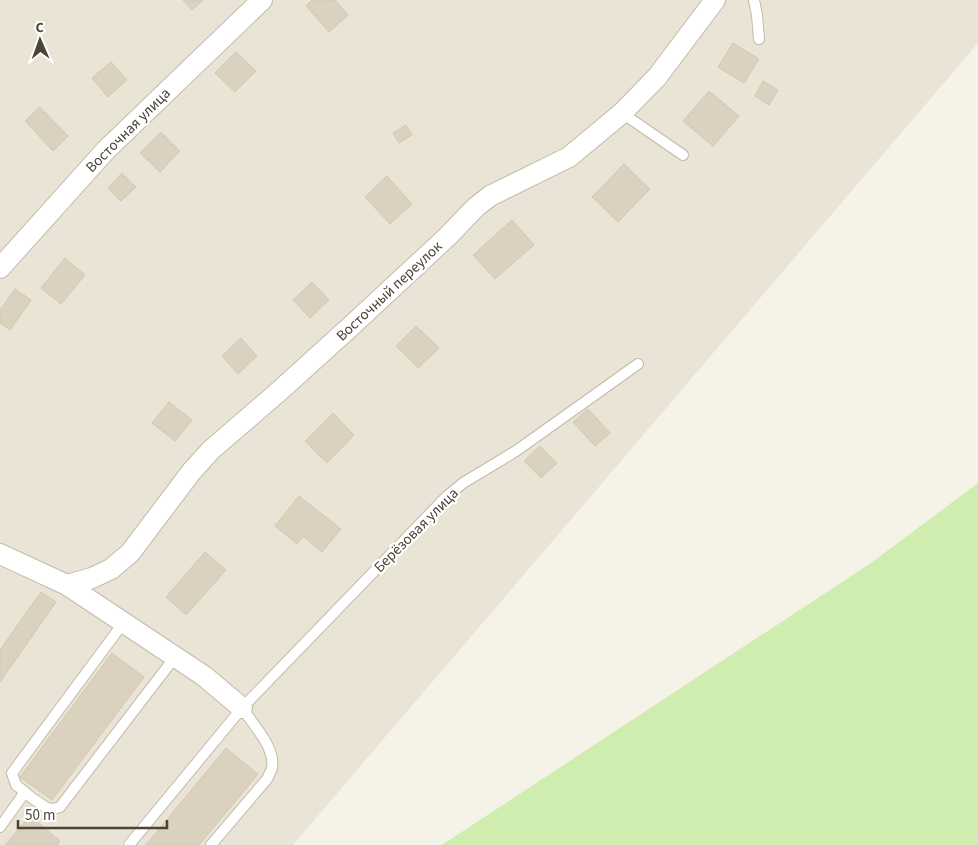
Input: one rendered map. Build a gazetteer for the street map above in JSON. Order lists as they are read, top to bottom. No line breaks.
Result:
{"streets":{"street":["Восточная улица","Восточный переулок"],"lane":["Берёзовая улица"]},"scale_bar":"50 m","north":"top"}
